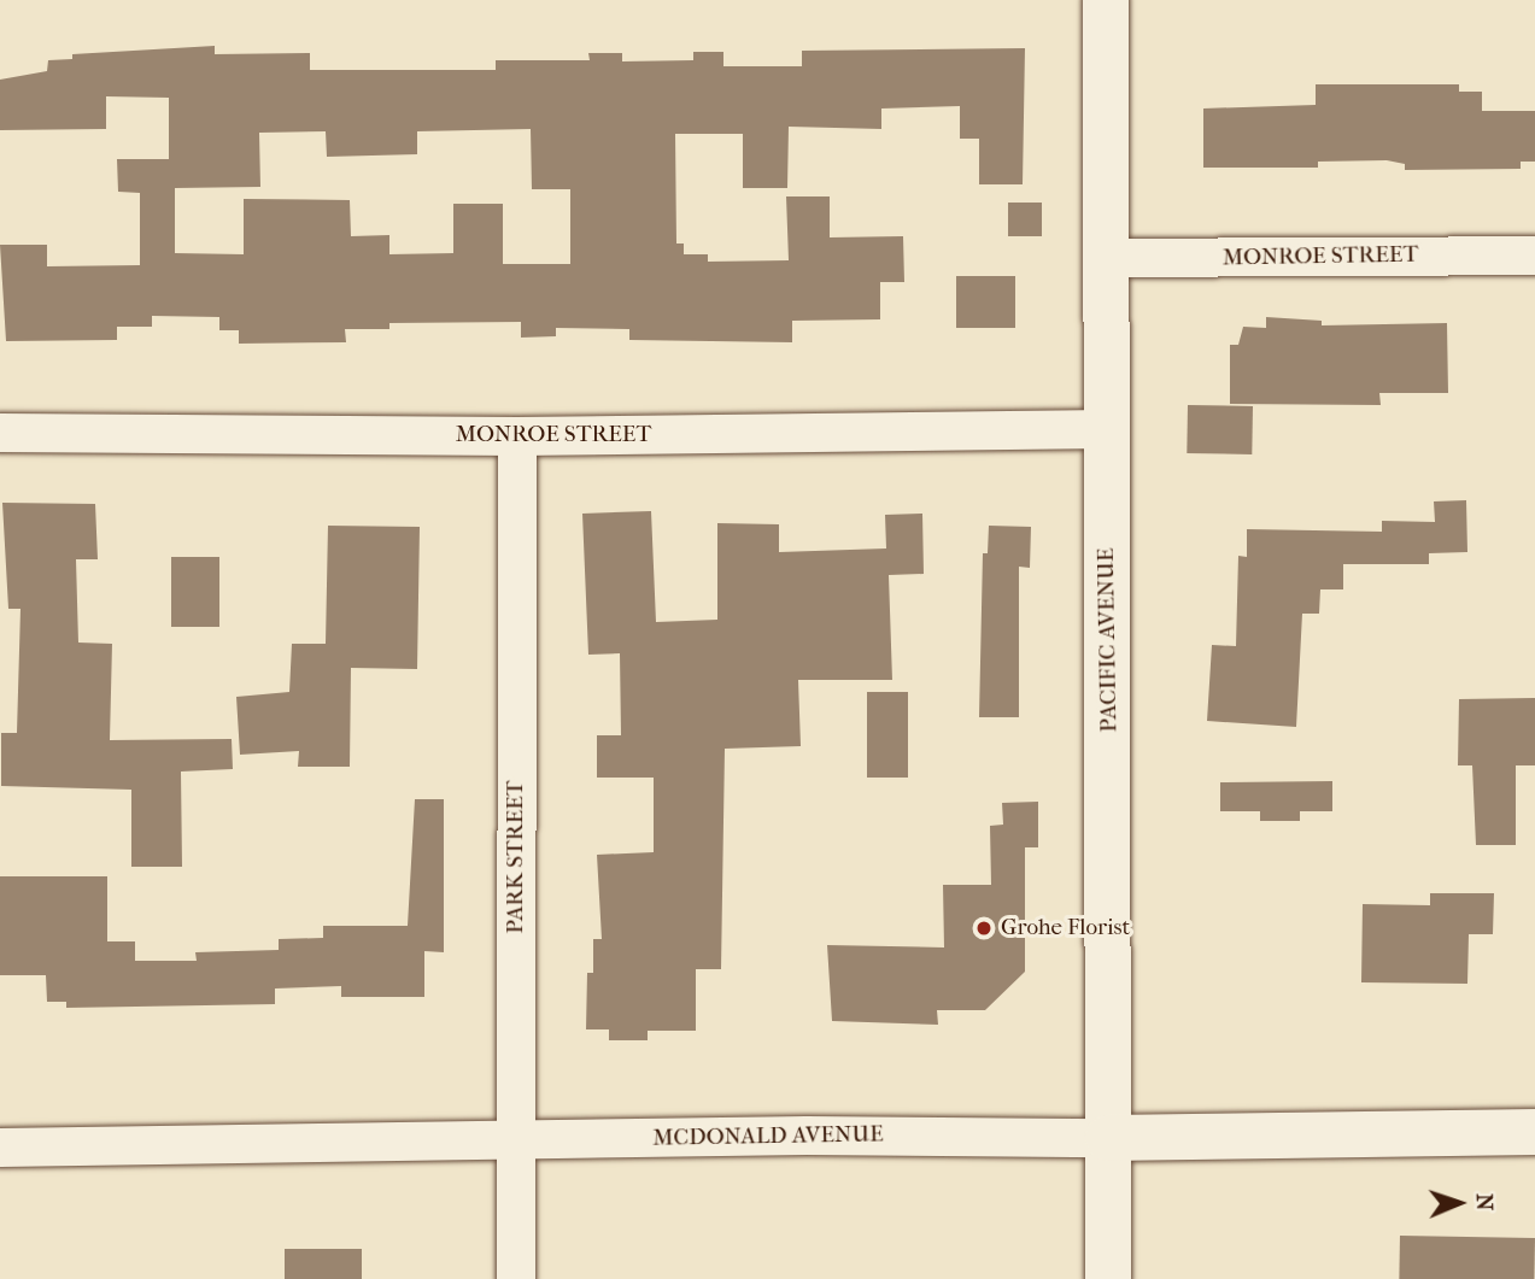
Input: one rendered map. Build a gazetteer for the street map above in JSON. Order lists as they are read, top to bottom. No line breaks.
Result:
{"streets":{"street":["MONROE STREET","PACIFIC AVENUE","PARK STREET","MCDONALD AVENUE"]},"crossings":[["MONROE STREET","PACIFIC AVENUE"],["MONROE STREET","PARK STREET"],["PACIFIC AVENUE","MCDONALD AVENUE"],["PARK STREET","MCDONALD AVENUE"]],"places":["Grohe Florist"],"north":"right"}
